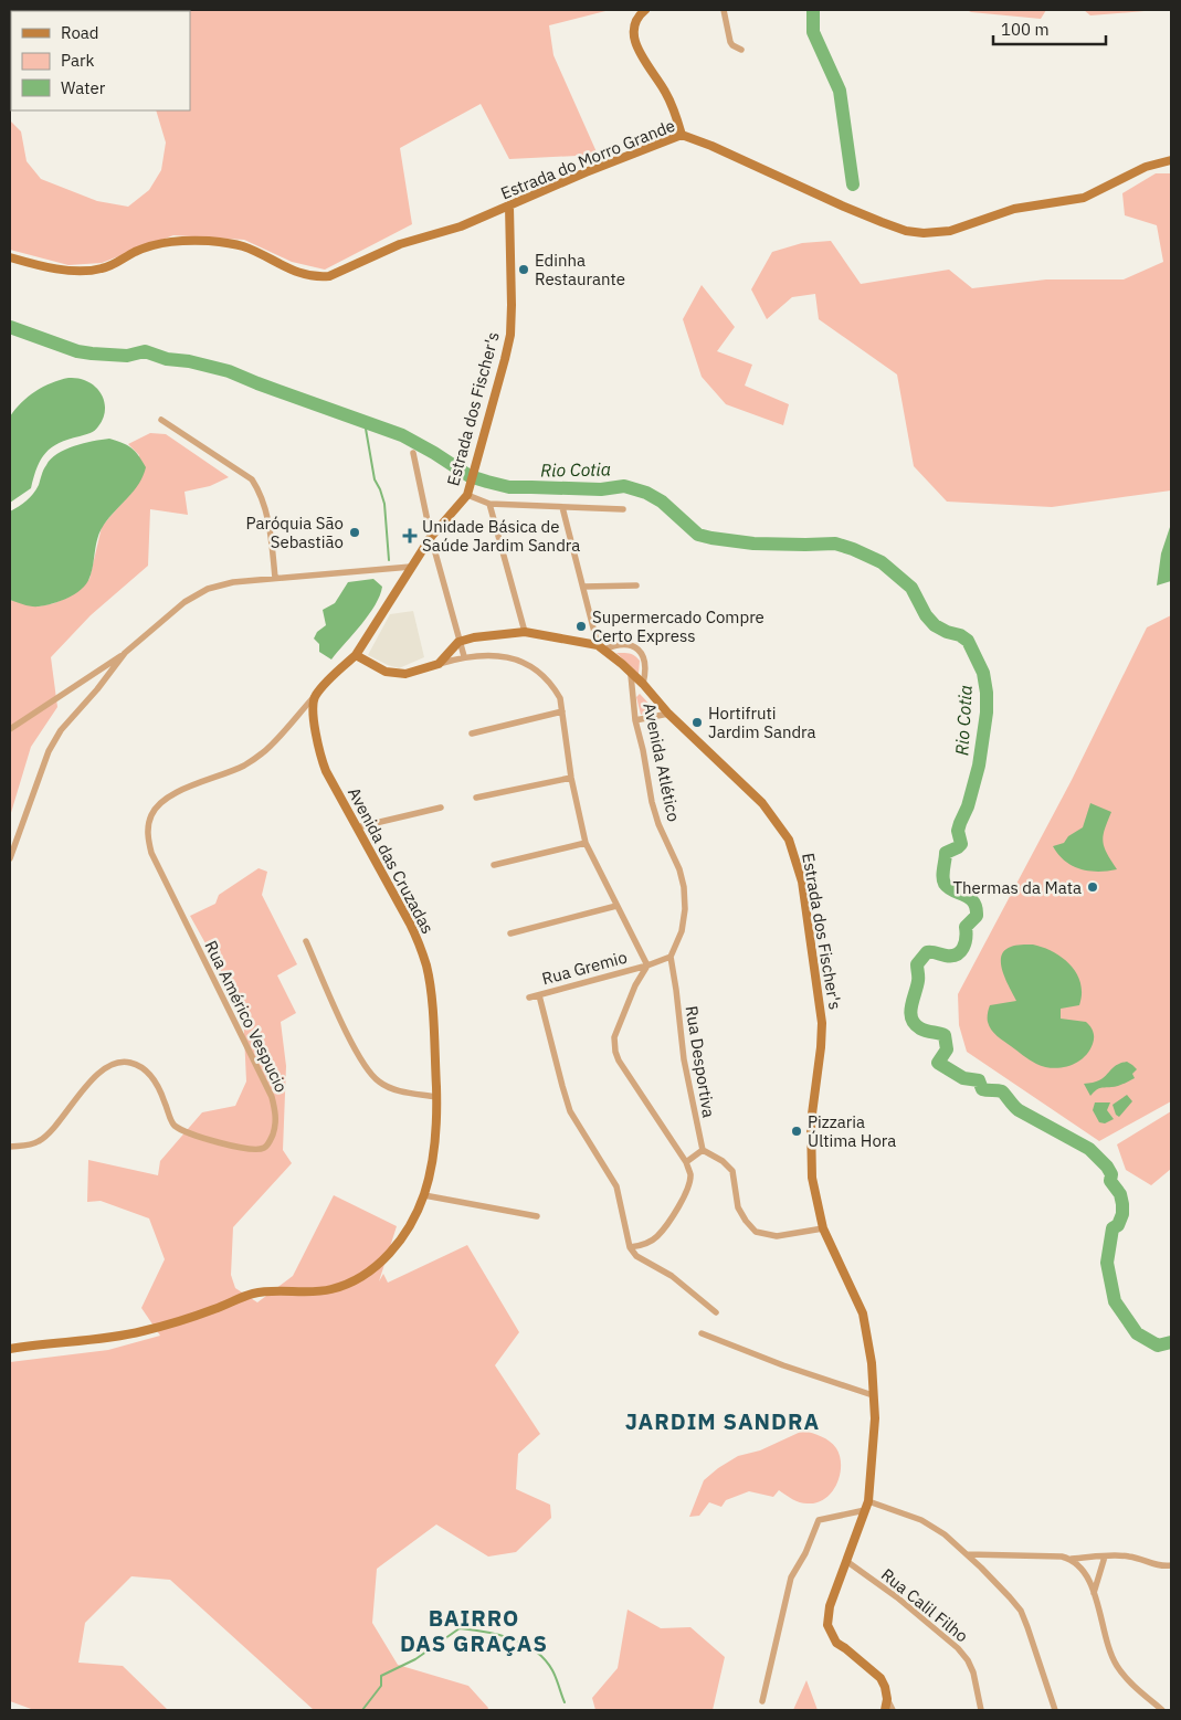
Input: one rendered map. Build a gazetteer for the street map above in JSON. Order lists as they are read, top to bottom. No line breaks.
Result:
{"streets":{"street":["Estrada do Morro Grande","Estrada dos Fischer's","Avenida Atlético","Avenida das Cruzadas","Rua Gremio","Rua Américo Vespucio","Rua Desportiva","Rua Calil Filho"]},"crossings":[["Estrada do Morro Grande","Estrada dos Fischer's"],["Estrada dos Fischer's","Avenida Atlético"],["Estrada dos Fischer's","Rua Calil Filho"],["Avenida Atlético","Rua Desportiva"],["Avenida das Cruzadas","Rua Américo Vespucio"]],"districts":["JARDIM SANDRA","BAIRRO DAS GRAÇAS"],"water":["Rio Cotia"],"places":{"other":["Edinha Restaurante","Paróquia São Sebastião","Supermercado Compre Certo Express","Hortifruti Jardim Sandra","Thermas da Mata","Pizzaria Última Hora"],"health":["Unidade Básica de Saúde Jardim Sandra"]},"legend":["Road","Park","Water"],"scale_bar":"100 m"}
